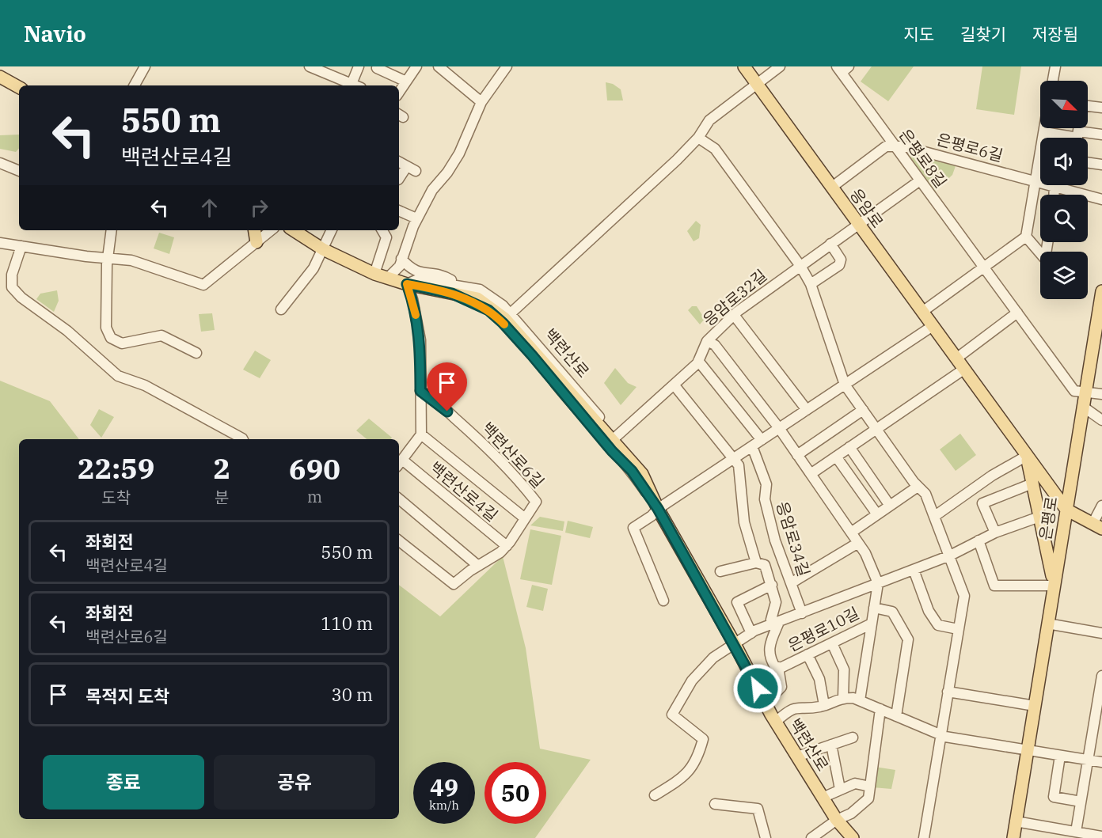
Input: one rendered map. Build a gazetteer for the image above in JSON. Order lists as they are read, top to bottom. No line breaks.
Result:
{"streets":{"main road":["응암로","백련산로","은평로"],"street":["은평로6길","은평로8길","응암로32길","백련산로6길","백련산로4길","응암로34길","은평로10길"]},"crossings":[["은평로6길","은평로8길"],["은평로8길","응암로32길"],["은평로8길","은평로"],["응암로","응암로32길"],["응암로","은평로"],["응암로32길","백련산로"],["백련산로","은평로10길"],["백련산로6길","백련산로4길"],["응암로34길","은평로10길"]],"north":"bottom right","page":{"header":"Navio","nav":["지도","길찾기","저장됨"],"turn":["550 m","백련산로4길"],"eta":["22:59","도착","2","분","690","m"],"list":[{"name":"좌회전","note":"백련산로4길","value":"550 m"},{"name":"좌회전","note":"백련산로6길","value":"110 m"},{"name":"목적지 도착","value":"30 m"}],"buttons":["종료","공유"],"speed":"49 km/h","limit":"50"}}
